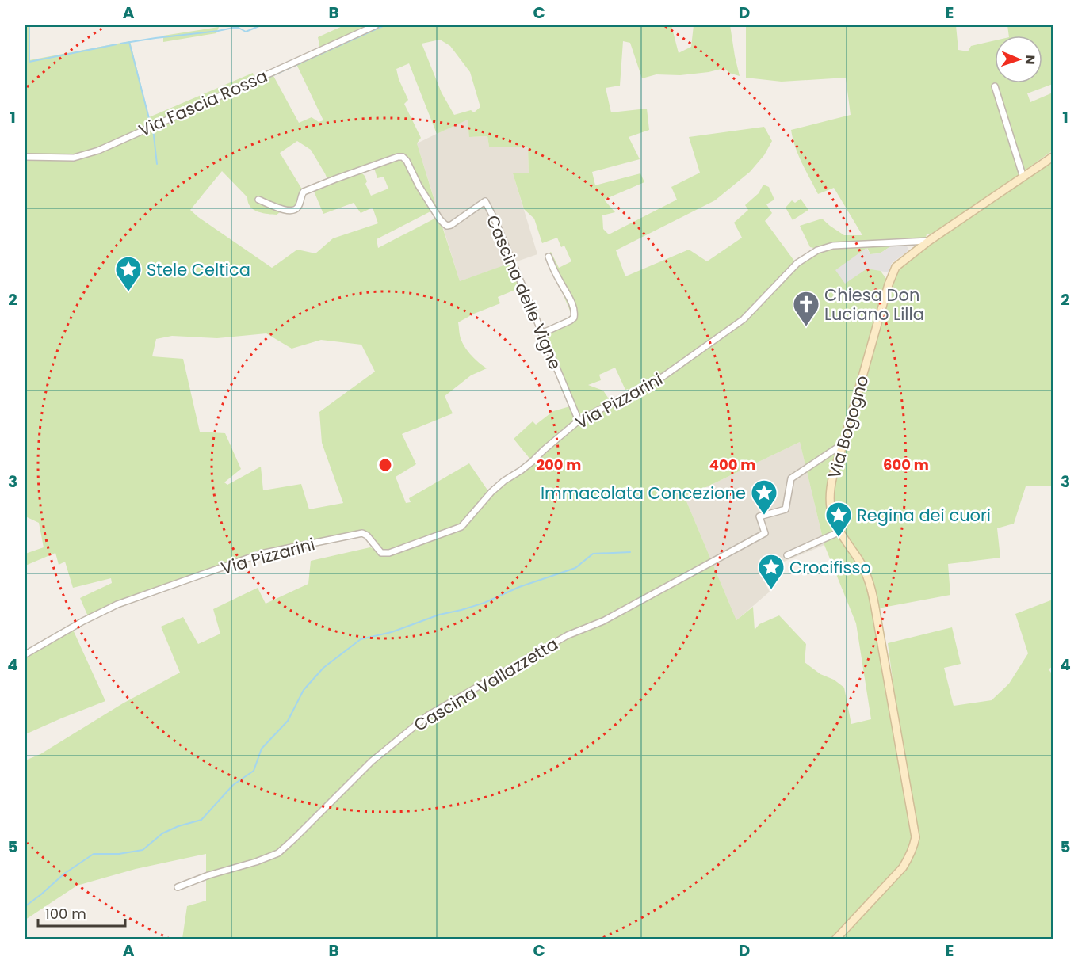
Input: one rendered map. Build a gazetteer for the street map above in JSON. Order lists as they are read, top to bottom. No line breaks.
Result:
{"streets":{"main road":["Via Bogogno"],"street":["Via Fascia Rossa","Cascina delle Vigne","Via Pizzarini","Cascina Vallazzetta"]},"crossings":[["Cascina delle Vigne","Via Pizzarini"],["Via Pizzarini","Via Bogogno"],["Via Bogogno","Cascina Vallazzetta"]],"places":{"place":["Stele Celtica","Immacolata Concezione","Regina dei cuori","Crocifisso"],"church":["Chiesa Don Luciano Lilla"]},"scale_bar":"100 m","north":"right","grid":{"columns":["A","B","C","D","E"],"rows":["1","2","3","4","5"]},"rings":["200 m","400 m","600 m"]}
